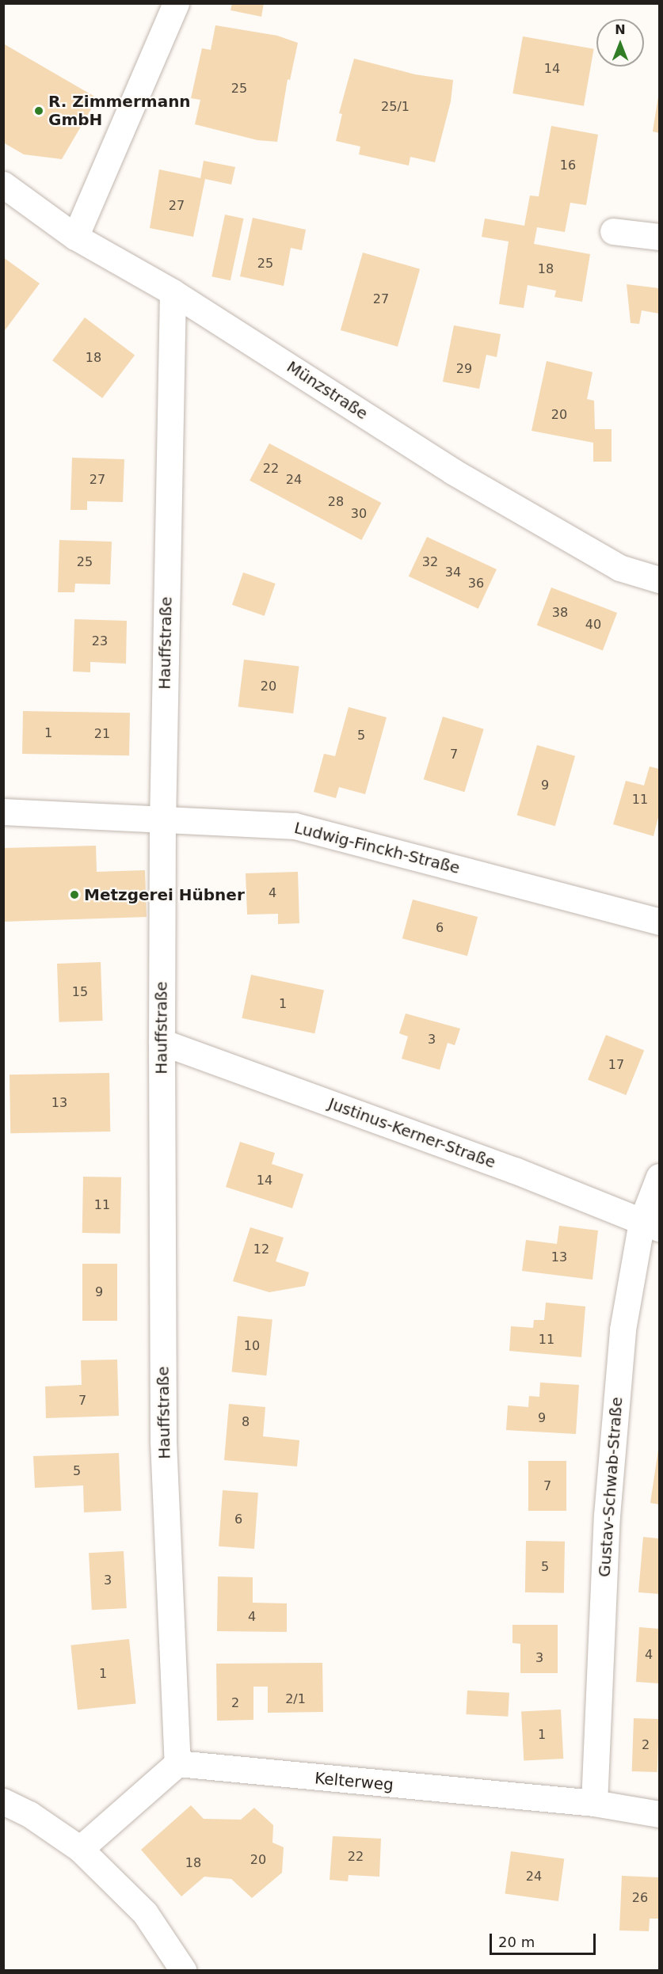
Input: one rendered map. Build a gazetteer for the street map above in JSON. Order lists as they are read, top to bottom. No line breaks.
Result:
{"streets":{"street":["Münzstraße","Hauffstraße","Ludwig-Finckh-Straße","Justinus-Kerner-Straße","Gustav-Schwab-Straße","Kelterweg"]},"crossings":[["Münzstraße","Hauffstraße"],["Hauffstraße","Ludwig-Finckh-Straße"],["Hauffstraße","Justinus-Kerner-Straße"],["Hauffstraße","Kelterweg"],["Justinus-Kerner-Straße","Gustav-Schwab-Straße"],["Gustav-Schwab-Straße","Kelterweg"]],"places":["R. Zimmermann GmbH","Metzgerei Hübner"],"house_numbers":["14","25","25/1","16","27","25","18","27","18","29","20","22","27","24","28","30","25","32","34","36","38","40","23","20","1","21","5","7","9","11","4","6","15","1","3","17","13","14","11","12","13","9","11","10","7","9","8","5","7","6","5","3","4","4","3","1","2/1","2","1","2","22","20","18","24","26"],"scale_bar":"20 m","north":"top"}
